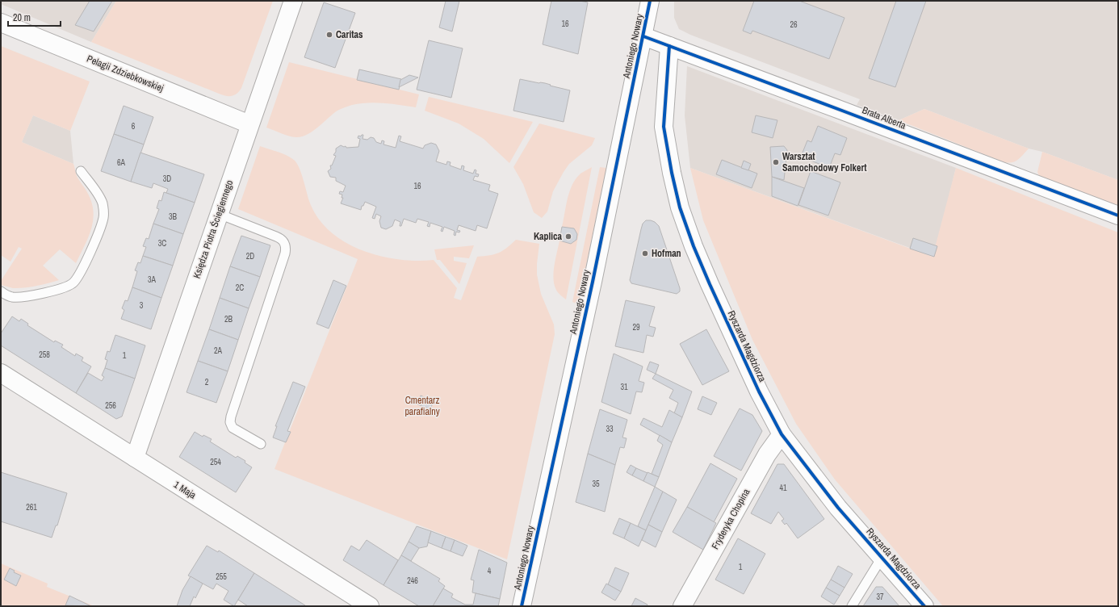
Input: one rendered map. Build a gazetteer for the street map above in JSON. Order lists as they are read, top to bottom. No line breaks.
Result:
{"streets":{"street":["Antoniego Nowary","Pelagii Zdziebkowskiej","Brata Alberta","Księdza Piotra Ściegiennego","Ryszarda Magdziorza","1 Maja","Fryderyka Chopina"]},"crossings":[["Antoniego Nowary","Brata Alberta"],["Pelagii Zdziebkowskiej","Księdza Piotra Ściegiennego"],["Brata Alberta","Ryszarda Magdziorza"],["Księdza Piotra Ściegiennego","1 Maja"],["Ryszarda Magdziorza","Fryderyka Chopina"]],"parks":["Cmentarz parafialny"],"places":["Caritas","Warsztat Samochodowy Folkert","Kaplica","Hofman"],"house_numbers":["16","26","6","6A","3D","16","3B","3C","2D","3A","2C","3","2B","29","2A","258","1","2","31","256","33","254","35","41","261","1","4","255","246","37"],"scale_bar":"20 m"}
